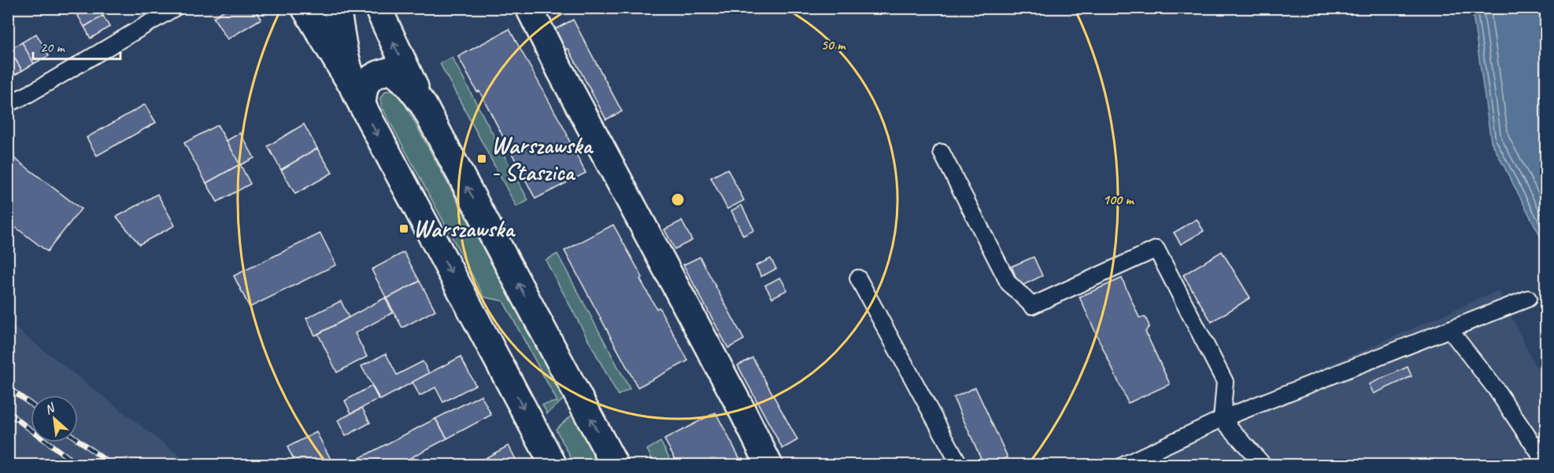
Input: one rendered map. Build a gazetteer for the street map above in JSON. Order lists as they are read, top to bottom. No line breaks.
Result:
{"places":{"transit":["Warszawska - Staszica","Warszawska"]},"scale_bar":"20 m","north":"top left","rings":["50 m","100 m"]}
